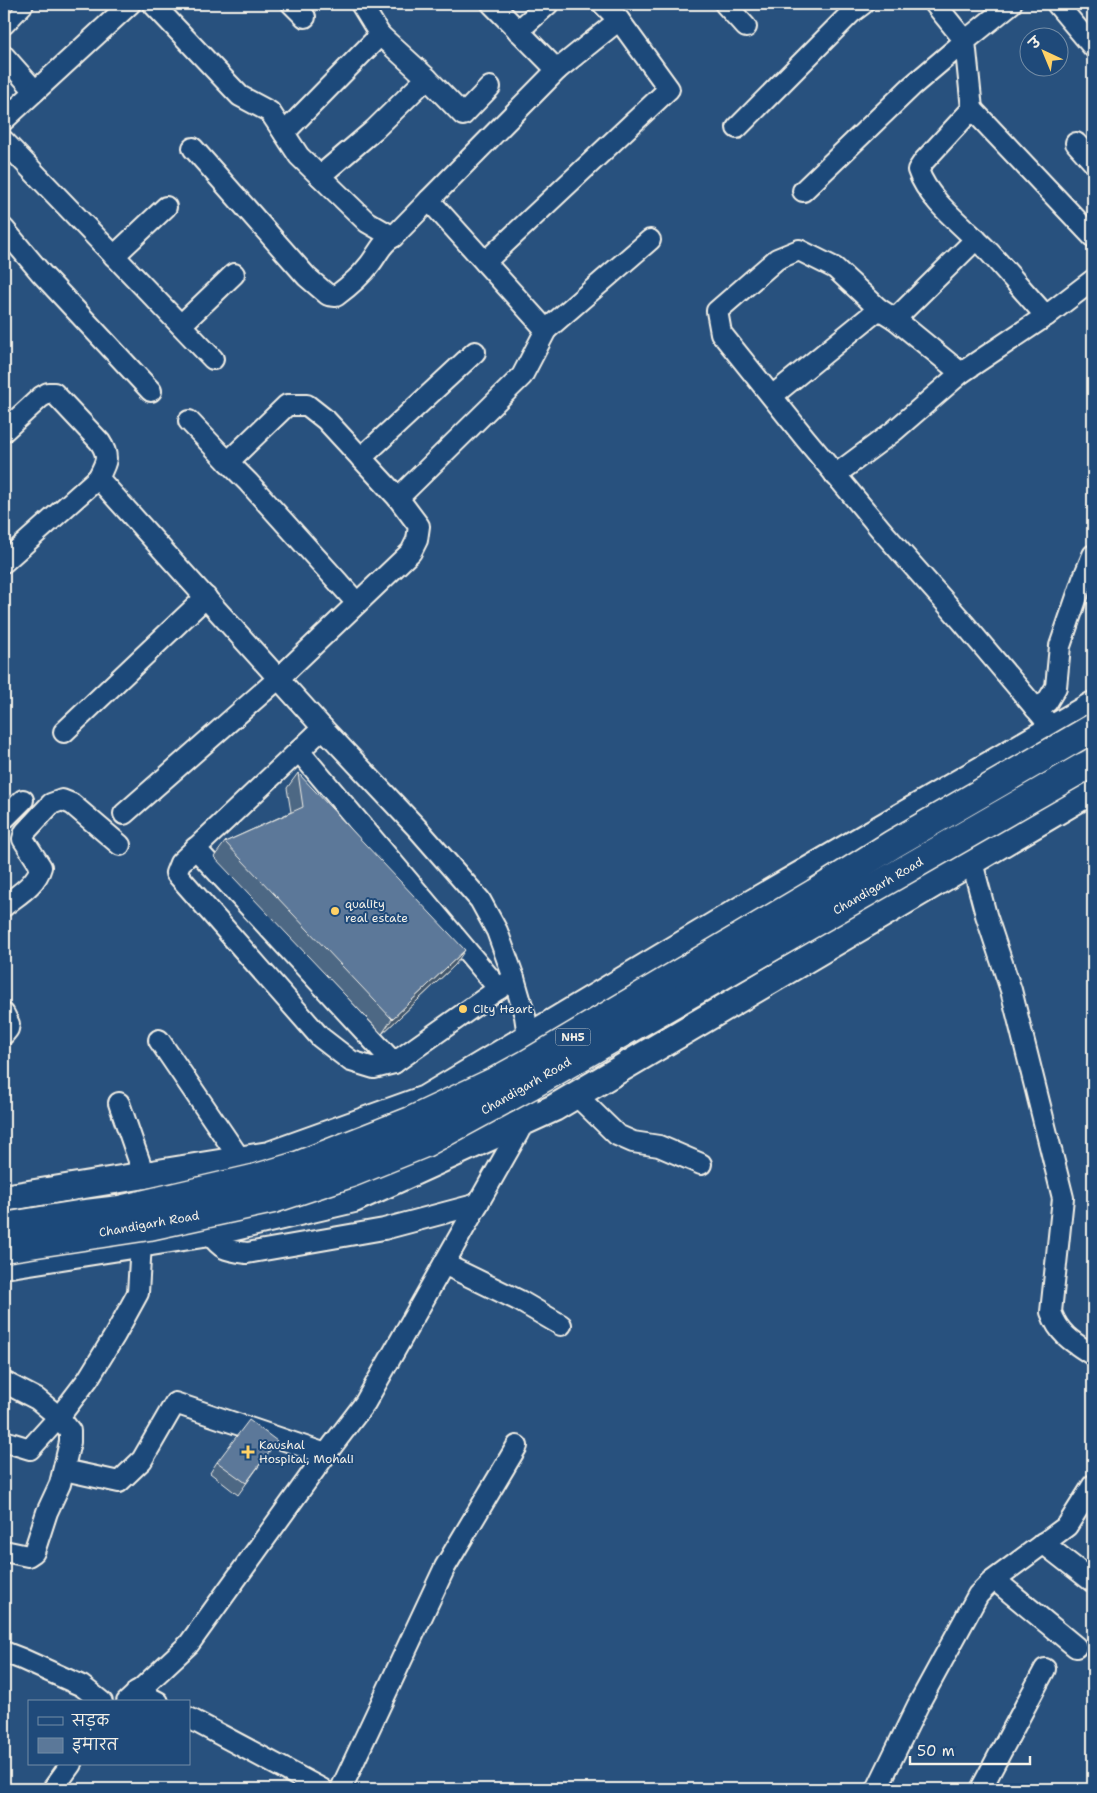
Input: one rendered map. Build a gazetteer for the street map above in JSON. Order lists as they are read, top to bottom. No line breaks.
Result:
{"streets":{"highway":["Chandigarh Road","NH5"]},"places":{"other":["quality real estate","City Heart"],"health":["Kaushal Hospital, Mohali"]},"legend":["सड़क","इमारत"],"scale_bar":"50 m","north":"top left"}
